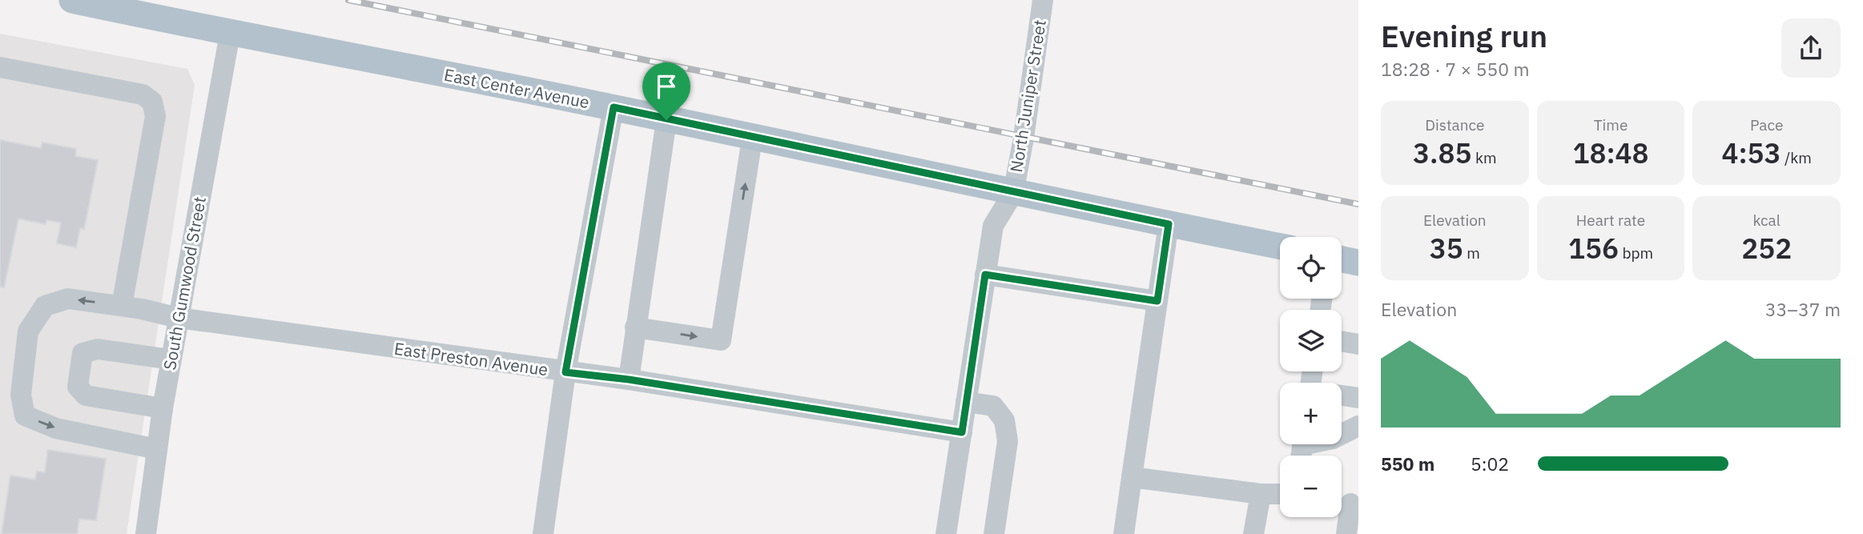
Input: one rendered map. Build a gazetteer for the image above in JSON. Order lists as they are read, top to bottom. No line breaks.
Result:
{"streets":{"main road":["East Center Avenue"],"street":["North Juniper Street","South Gumwood Street","East Preston Avenue"]},"crossings":[["East Center Avenue","North Juniper Street"],["East Center Avenue","South Gumwood Street"],["South Gumwood Street","East Preston Avenue"]],"page":{"heading":["Evening run","18:28 · 7 × 550 m"],"stats":[["Distance","3.85 km"],["Time","18:48"],["Pace","4:53 /km"],["Elevation","35 m"],["Heart rate","156 bpm"],["kcal","252"]],"map_buttons":["+","−"],"chart":["Elevation","33–37 m"],"list":[{"name":"550 m","note":"5:02"}]}}
